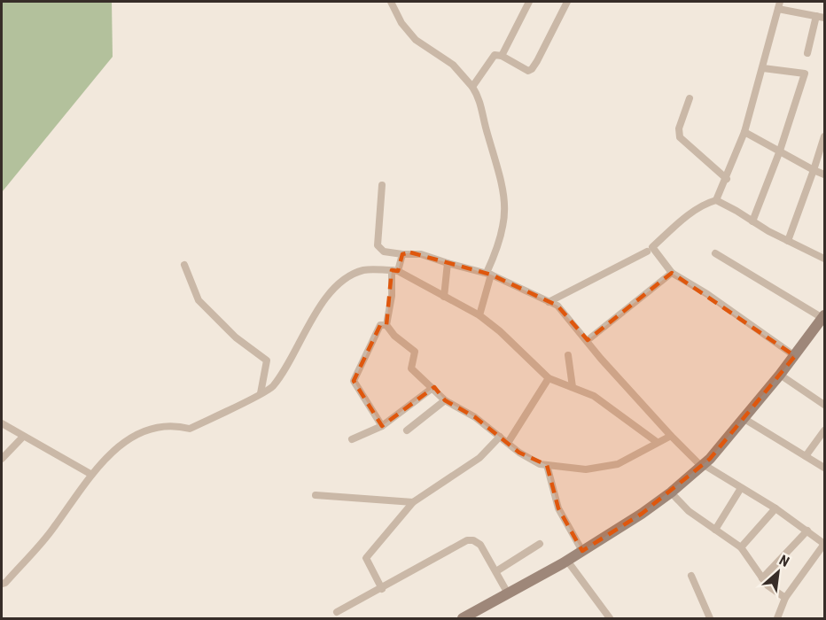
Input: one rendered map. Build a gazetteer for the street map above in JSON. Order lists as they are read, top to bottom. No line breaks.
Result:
{"north":"top right"}
